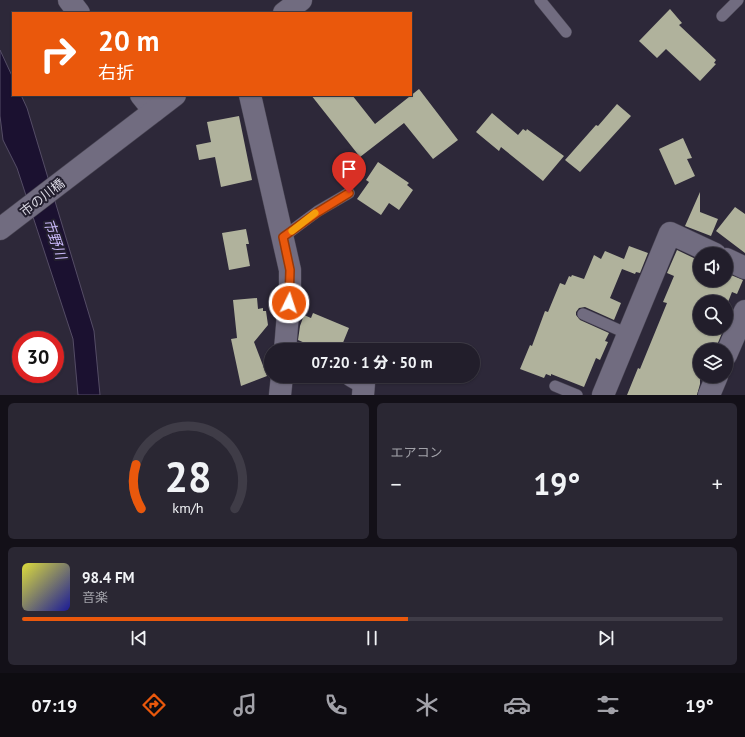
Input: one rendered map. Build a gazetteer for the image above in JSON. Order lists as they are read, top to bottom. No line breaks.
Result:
{"streets":{"street":["市の川橋"]},"water":["市野川"],"page":{"turn":["20 m","右折"],"limit":"30","trip":"07:20 · 1 分 · 50 m","tile":"エアコン","heat":["−","19°","+"],"song":["98.4 FM","音楽"],"tabs":["07:19","19°"],"gauge":["28","km/h"]}}
